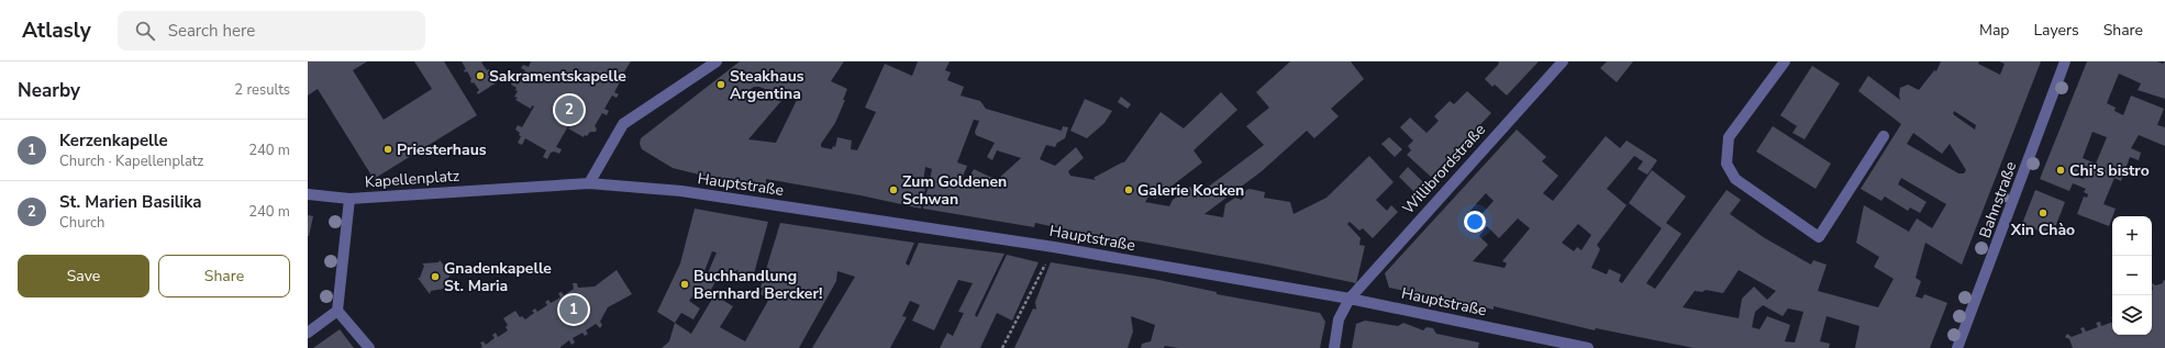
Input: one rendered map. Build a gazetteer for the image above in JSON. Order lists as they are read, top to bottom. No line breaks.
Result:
{"streets":{"street":["Willibrordstraße","Kapellenplatz","Hauptstraße","Bahnstraße"]},"crossings":[["Willibrordstraße","Hauptstraße"],["Kapellenplatz","Hauptstraße"]],"places":["Sakramentskapelle","Steakhaus Argentina","Priesterhaus","Chi's bistro","Zum Goldenen Schwan","Galerie Kocken","Xin Chào","Gnadenkapelle St. Maria","Buchhandlung Bernhard Bercker!"],"page":{"header":"Atlasly","search":"Search here","nav":["Map","Layers","Share"],"heading":["Nearby","2 results"],"pins":["2","1"],"list":[{"mark":"1","name":"Kerzenkapelle","note":"Church · Kapellenplatz","value":"240 m"},{"mark":"2","name":"St. Marien Basilika","note":"Church","value":"240 m"}],"map_buttons":["+","−"],"buttons":["Save","Share"]}}
